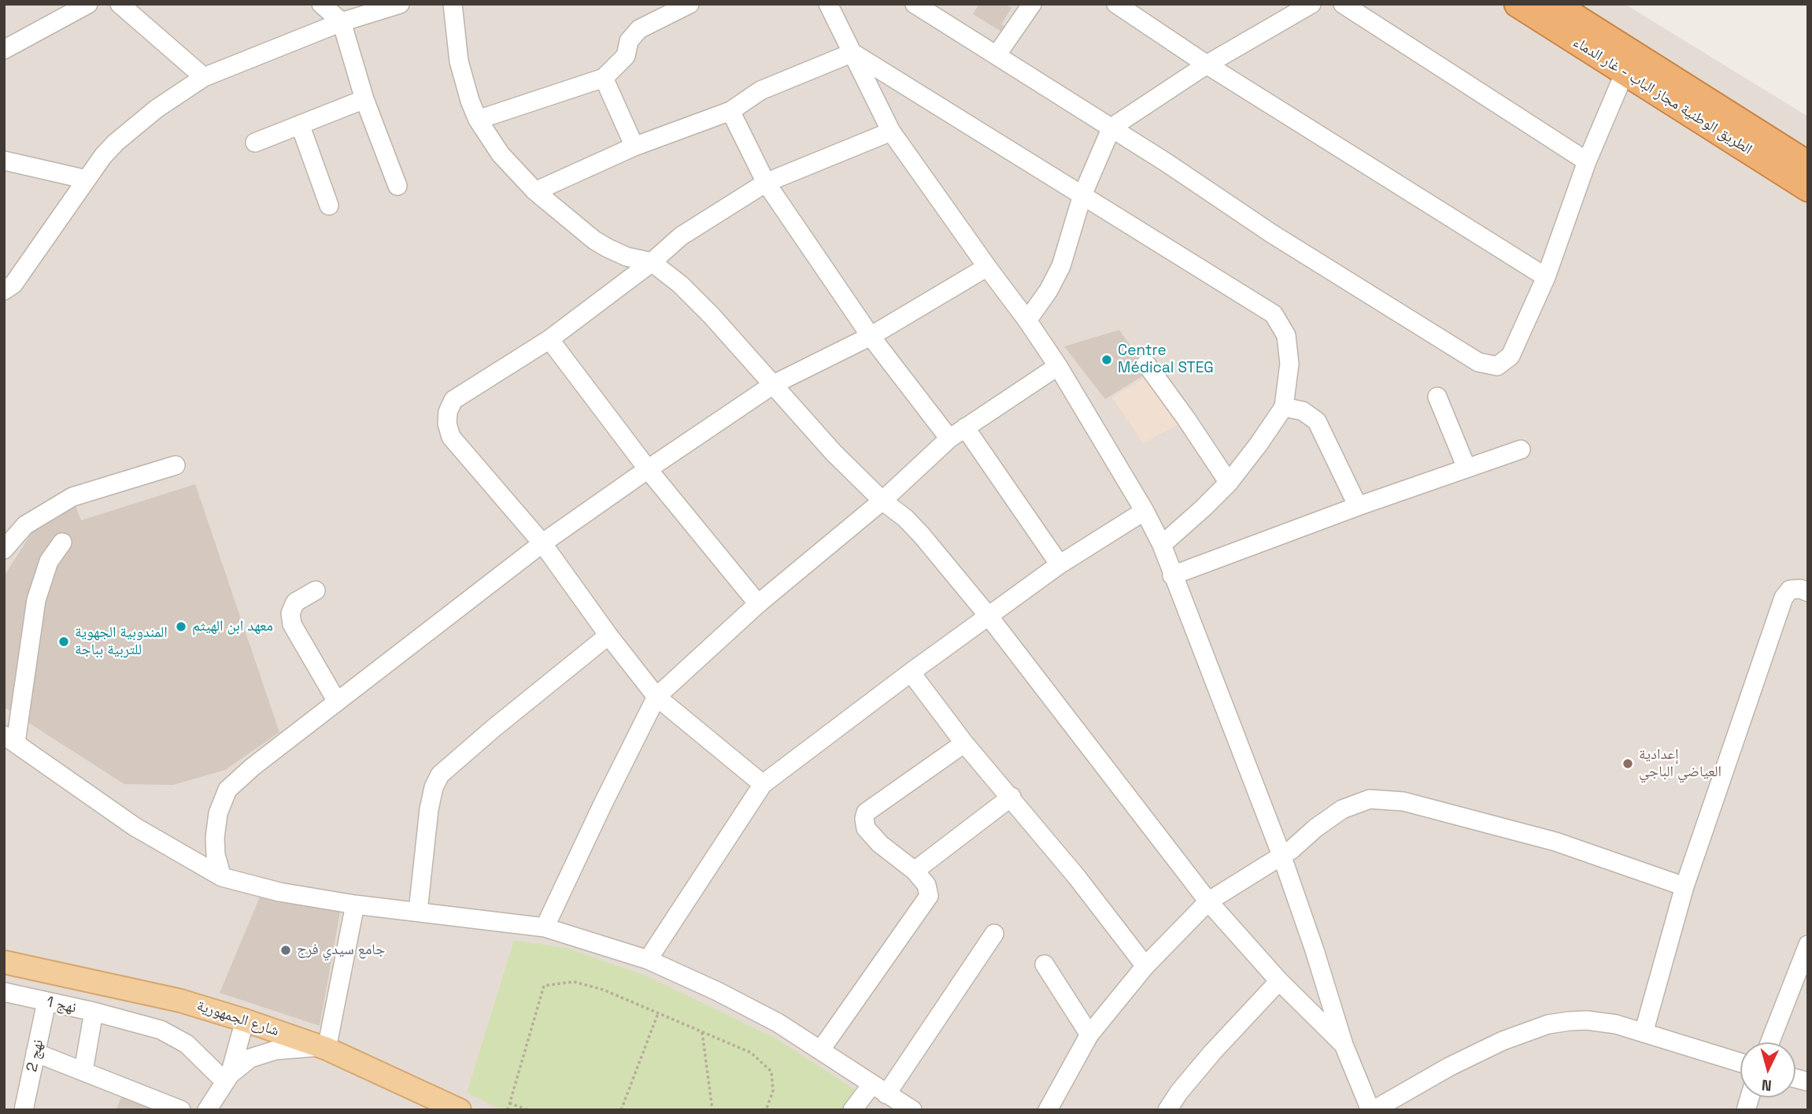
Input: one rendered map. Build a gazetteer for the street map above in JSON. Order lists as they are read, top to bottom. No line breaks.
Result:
{"streets":{"highway":["الطريق الوطنية مجاز الباب - غار الدماء"],"main road":["شارع الجمهورية"],"street":["نهج 1","نهج 2"]},"crossings":[["نهج 1","نهج 2"]],"places":["Centre Médical STEG","معهد ابن الهيثم","المندوبية الجهوية للتربية بباجة","إعدادية العياضي الباجي","جامع سيدي فرج"],"north":"bottom"}
